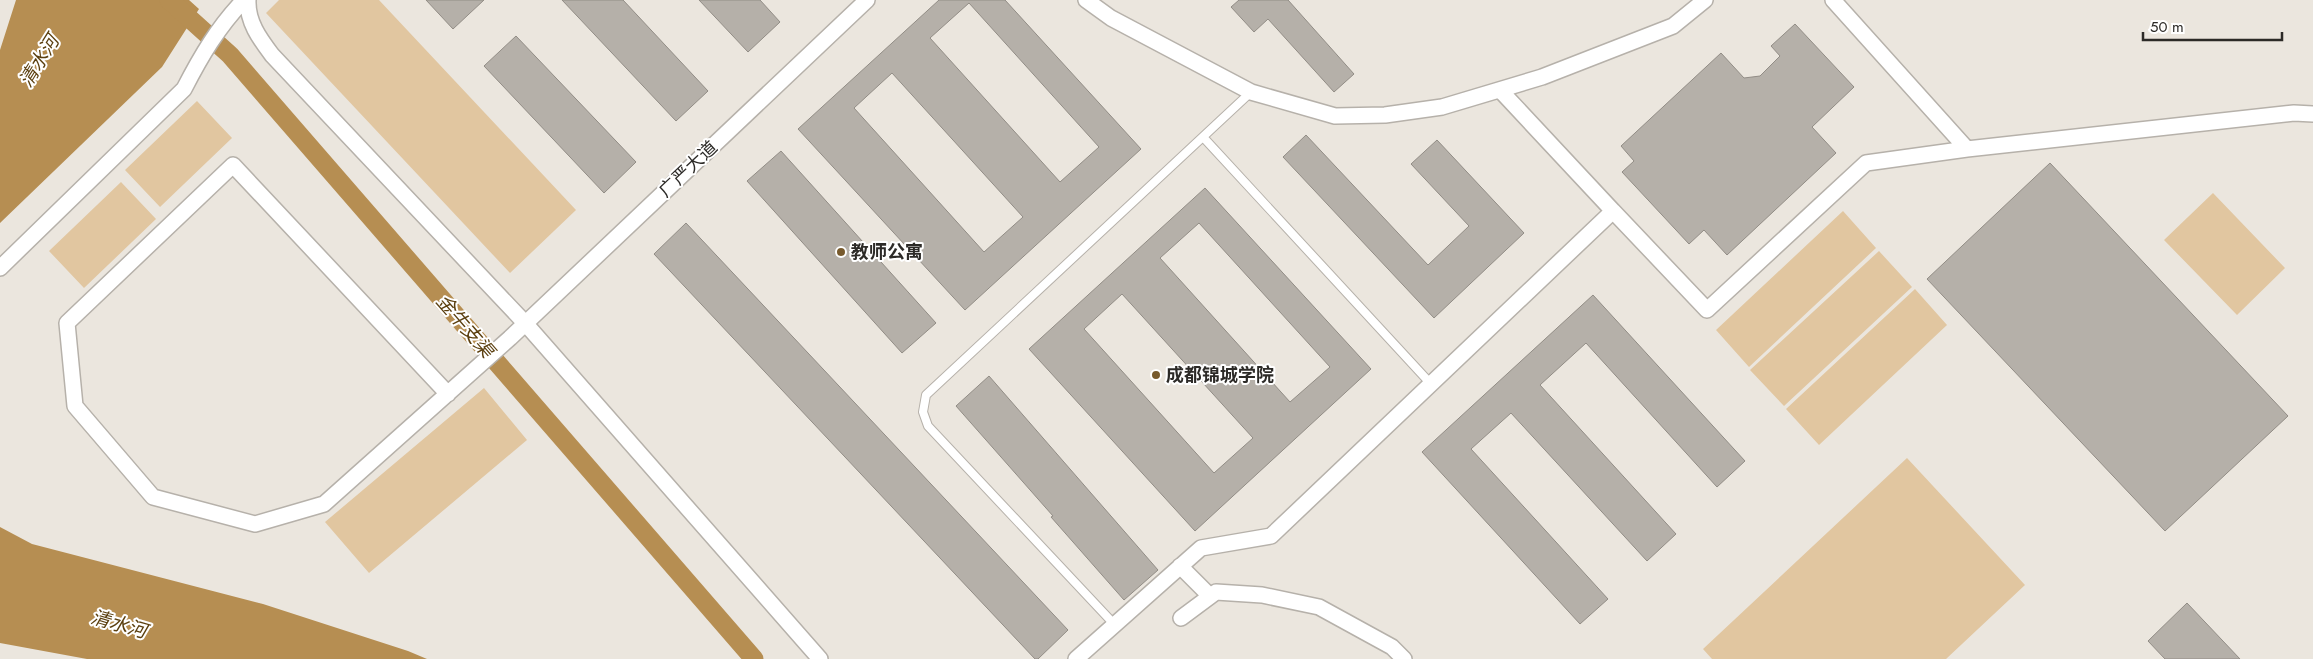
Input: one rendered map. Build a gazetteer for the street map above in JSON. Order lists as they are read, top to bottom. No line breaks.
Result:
{"streets":{"street":["广严大道"]},"water":["清水河","金牛支渠"],"places":["教师公寓","成都锦城学院"],"scale_bar":"50 m"}
